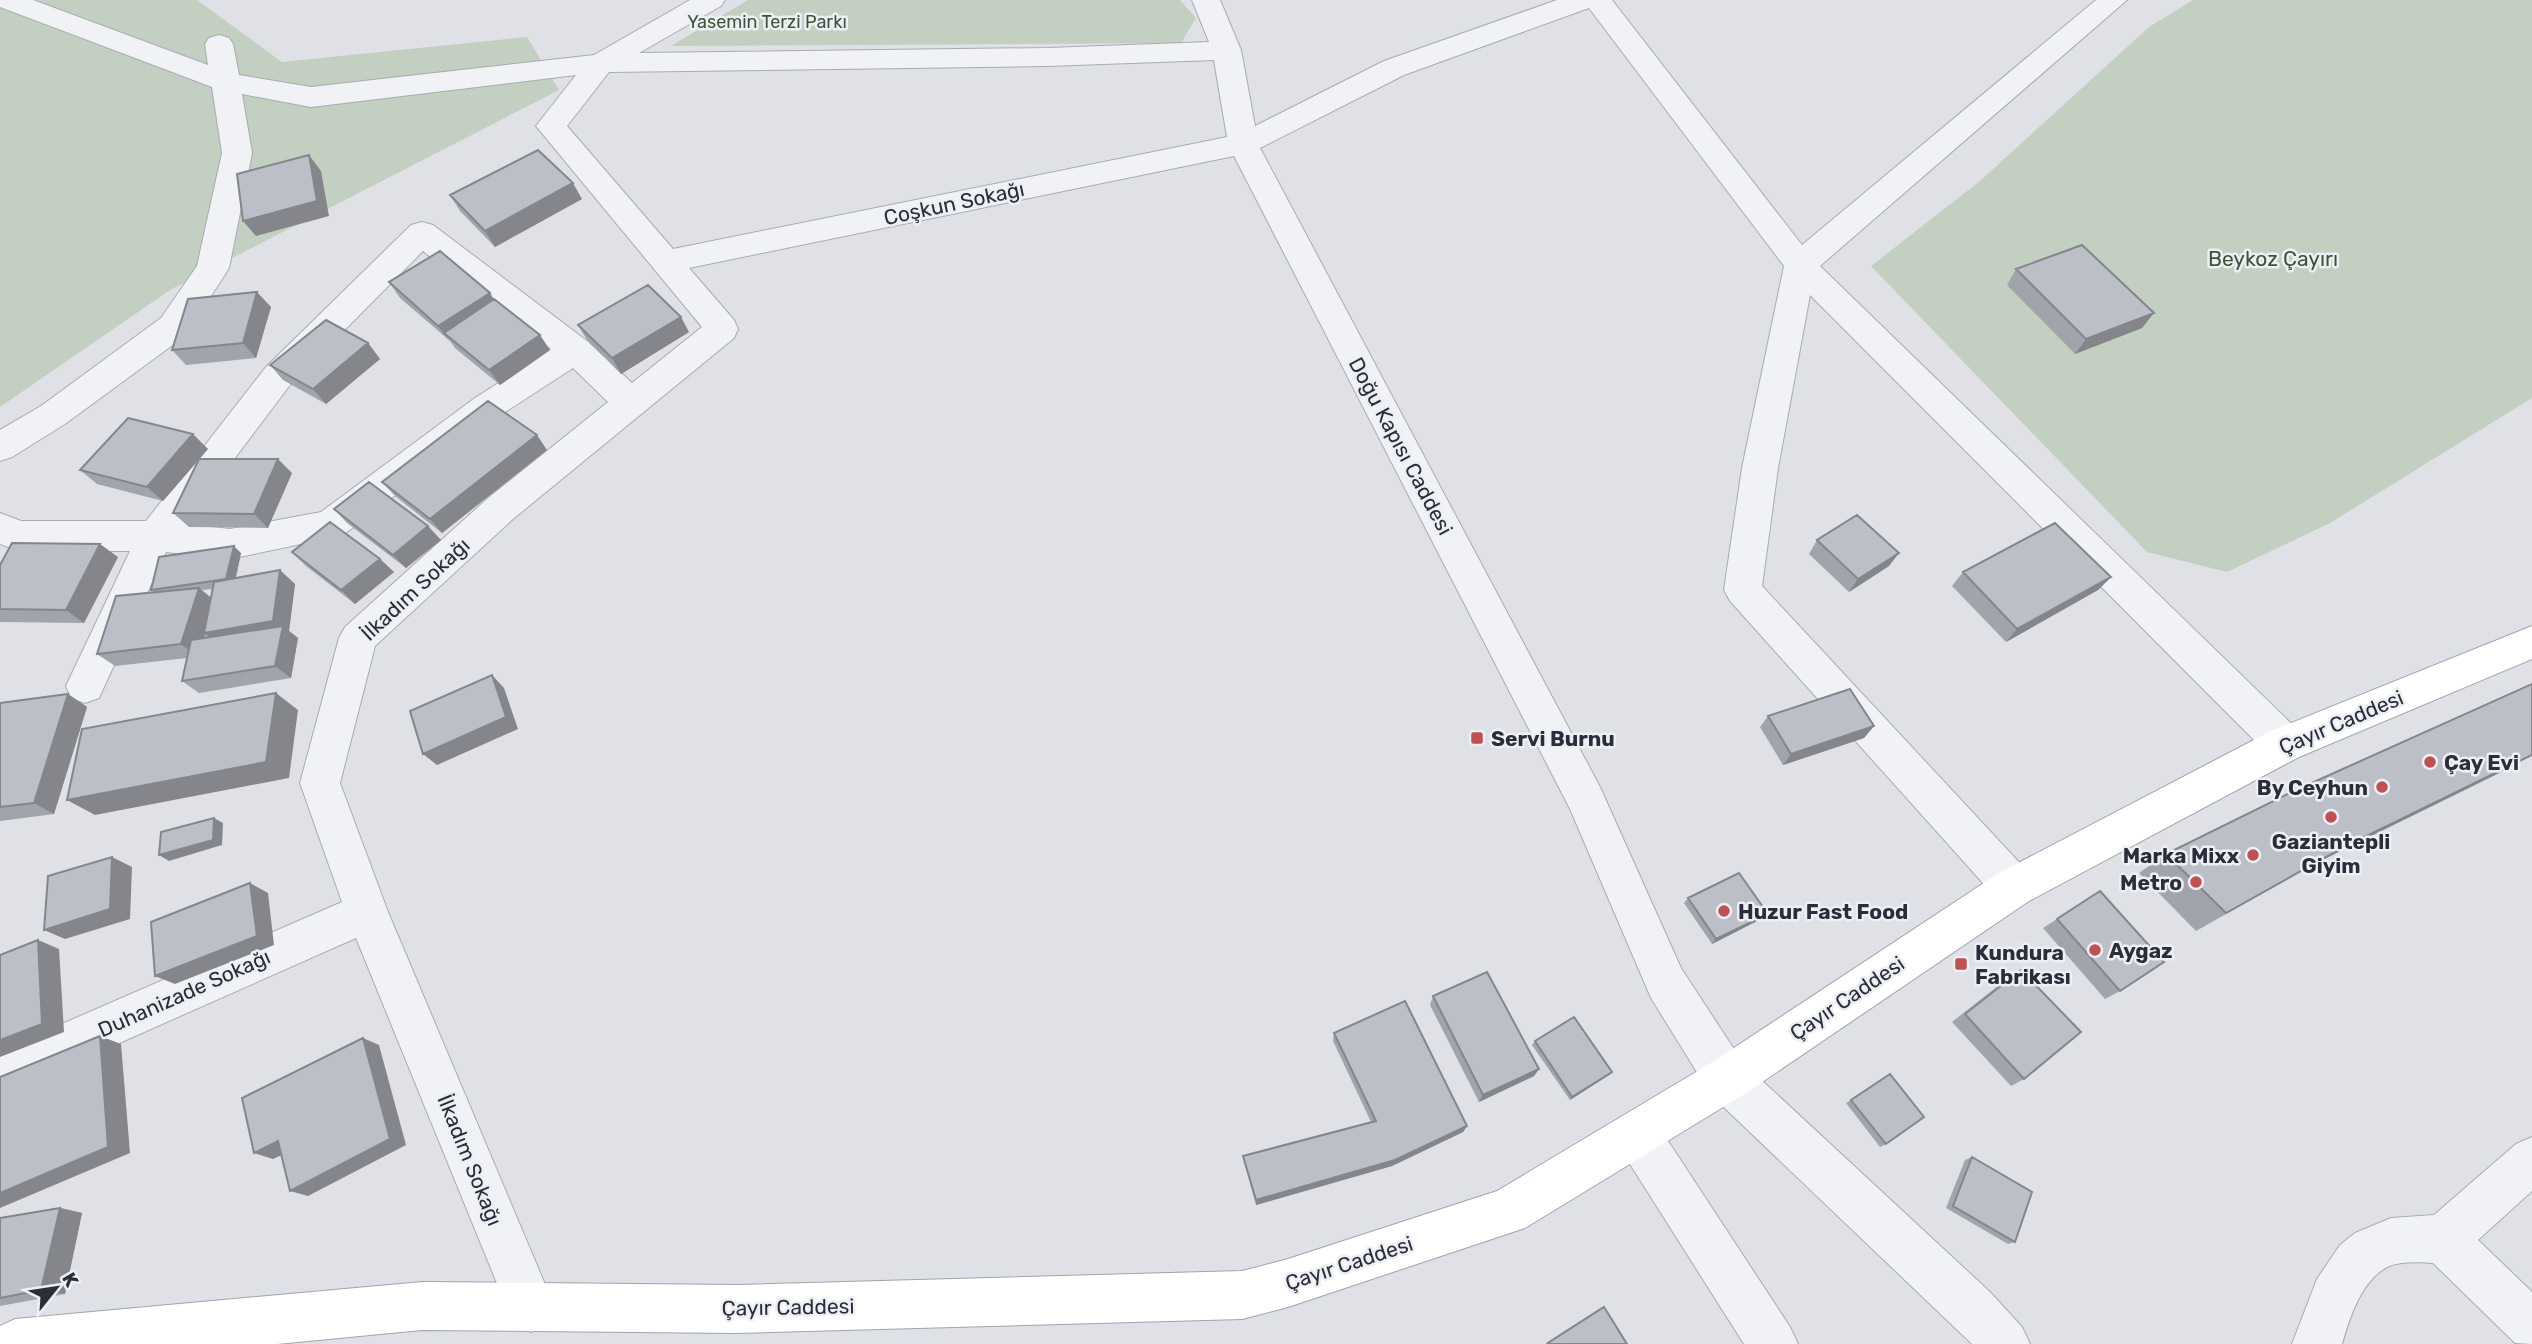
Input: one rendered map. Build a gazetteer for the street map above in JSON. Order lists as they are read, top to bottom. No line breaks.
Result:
{"streets":{"main road":["Çayır Caddesi"],"street":["Coşkun Sokağı","Doğu Kapısı Caddesi","İlkadım Sokağı","Duhanizade Sokağı"]},"crossings":[["Coşkun Sokağı","Doğu Kapısı Caddesi"],["Coşkun Sokağı","İlkadım Sokağı"],["Doğu Kapısı Caddesi","Çayır Caddesi"],["İlkadım Sokağı","Çayır Caddesi"],["İlkadım Sokağı","Duhanizade Sokağı"]],"parks":["Yasemin Terzi Parkı","Beykoz Çayırı"],"places":{"transit":["Servi Burnu","Kundura Fabrikası"],"other":["Çay Evi","By Ceyhun","Gaziantepli Giyim","Marka Mixx","Metro","Huzur Fast Food","Aygaz"]},"north":"top right"}
